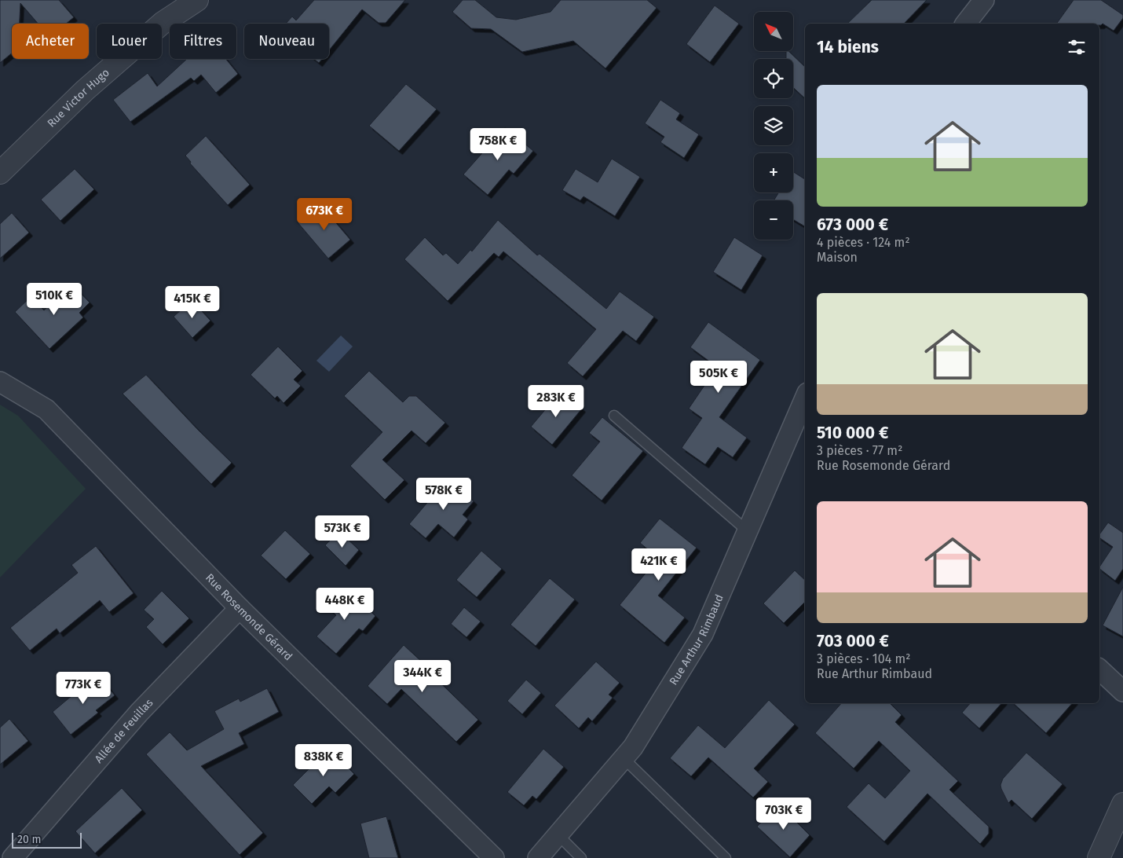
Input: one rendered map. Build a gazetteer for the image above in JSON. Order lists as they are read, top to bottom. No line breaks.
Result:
{"streets":{"street":["Rue Victor Hugo","Rue Rosemonde Gérard","Rue Arthur Rimbaud","Allée de Feuillas"]},"crossings":[["Rue Rosemonde Gérard","Allée de Feuillas"]],"scale_bar":"20 m","north":"top left","page":{"map_buttons":["+","−"],"chip":["Acheter","Louer","Filtres","Nouveau"],"heading":"14 biens","list":[{"name":"673 000 €","note":"4 pièces · 124 m² · Maison"},{"name":"510 000 €","note":"3 pièces · 77 m² · Rue Rosemonde Gérard"},{"name":"703 000 €","note":"3 pièces · 104 m² · Rue Arthur Rimbaud"}],"price":["758K €","673K €","510K €","415K €","505K €","283K €","578K €","573K €","421K €","448K €","344K €","773K €","838K €","703K €"],"scale":"20 m"}}
